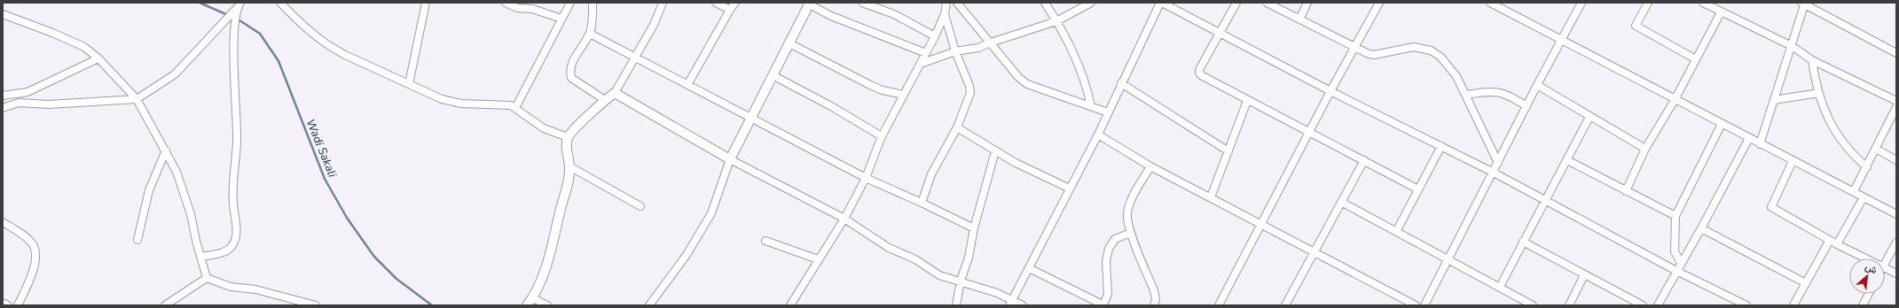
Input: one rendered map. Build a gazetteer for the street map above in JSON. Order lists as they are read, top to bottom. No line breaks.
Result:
{"water":["Wadi Sakali"],"north":"top right"}
